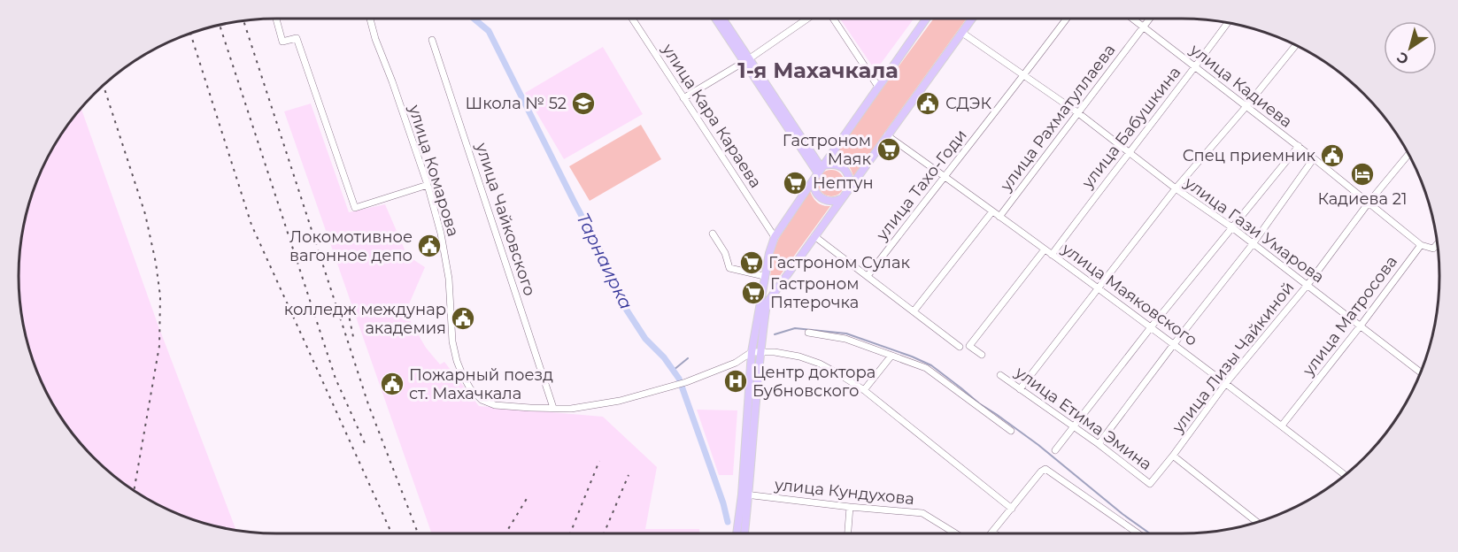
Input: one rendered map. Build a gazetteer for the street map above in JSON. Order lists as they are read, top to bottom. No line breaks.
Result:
{"streets":{"street":["улица Кадиева","улица Кара Караева","улица Рахматуллаева","улица Бабушкина","улица Комарова","улица Тахо-Годи","улица Чайковского","улица Гази Умарова","улица Маяковского","улица Матросова","улица Лизы Чайкиной","улица Етима Эмина","улица Кундухова"]},"crossings":[["улица Кадиева","улица Рахматуллаева"],["улица Кадиева","улица Бабушкина"],["улица Кадиева","улица Матросова"],["улица Кадиева","улица Лизы Чайкиной"],["улица Рахматуллаева","улица Гази Умарова"],["улица Рахматуллаева","улица Маяковского"],["улица Бабушкина","улица Гази Умарова"],["улица Бабушкина","улица Маяковского"],["улица Комарова","улица Чайковского"],["улица Тахо-Годи","улица Гази Умарова"],["улица Тахо-Годи","улица Маяковского"],["улица Гази Умарова","улица Матросова"],["улица Гази Умарова","улица Лизы Чайкиной"],["улица Маяковского","улица Матросова"],["улица Маяковского","улица Лизы Чайкиной"],["улица Лизы Чайкиной","улица Етима Эмина"]],"districts":["1-я Махачкала"],"water":["Тарнаирка"],"places":{"school or university":["Школа № 52"],"public building":["СДЭК","Спец приемник","Локомотивное вагонное депо","колледж междунар академия","Пожарный поезд ст. Махачкала"],"supermarket":["Гастроном Маяк","Нептун","Гастроном Сулак","Гастроном Пятерочка"],"hotel":["Кадиева 21"],"hospital":["Центр доктора Бубновского"]},"north":"bottom left"}
